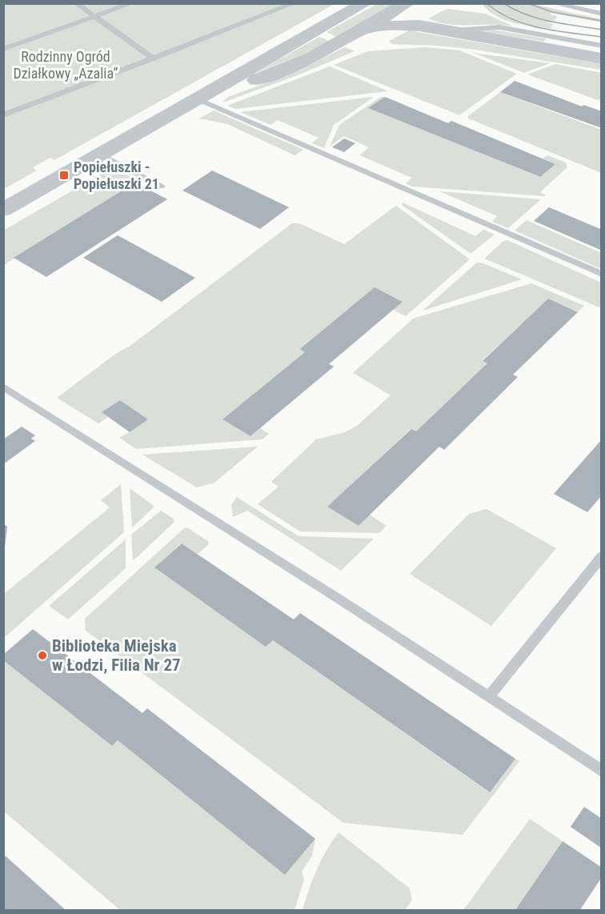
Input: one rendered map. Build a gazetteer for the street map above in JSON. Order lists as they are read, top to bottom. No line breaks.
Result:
{"parks":["Rodzinny Ogród Działkowy „Azalia”"],"places":{"transit":["Popiełuszki - Popiełuszki 21"],"other":["Biblioteka Miejska w Łodzi, Filia Nr 27"]}}
